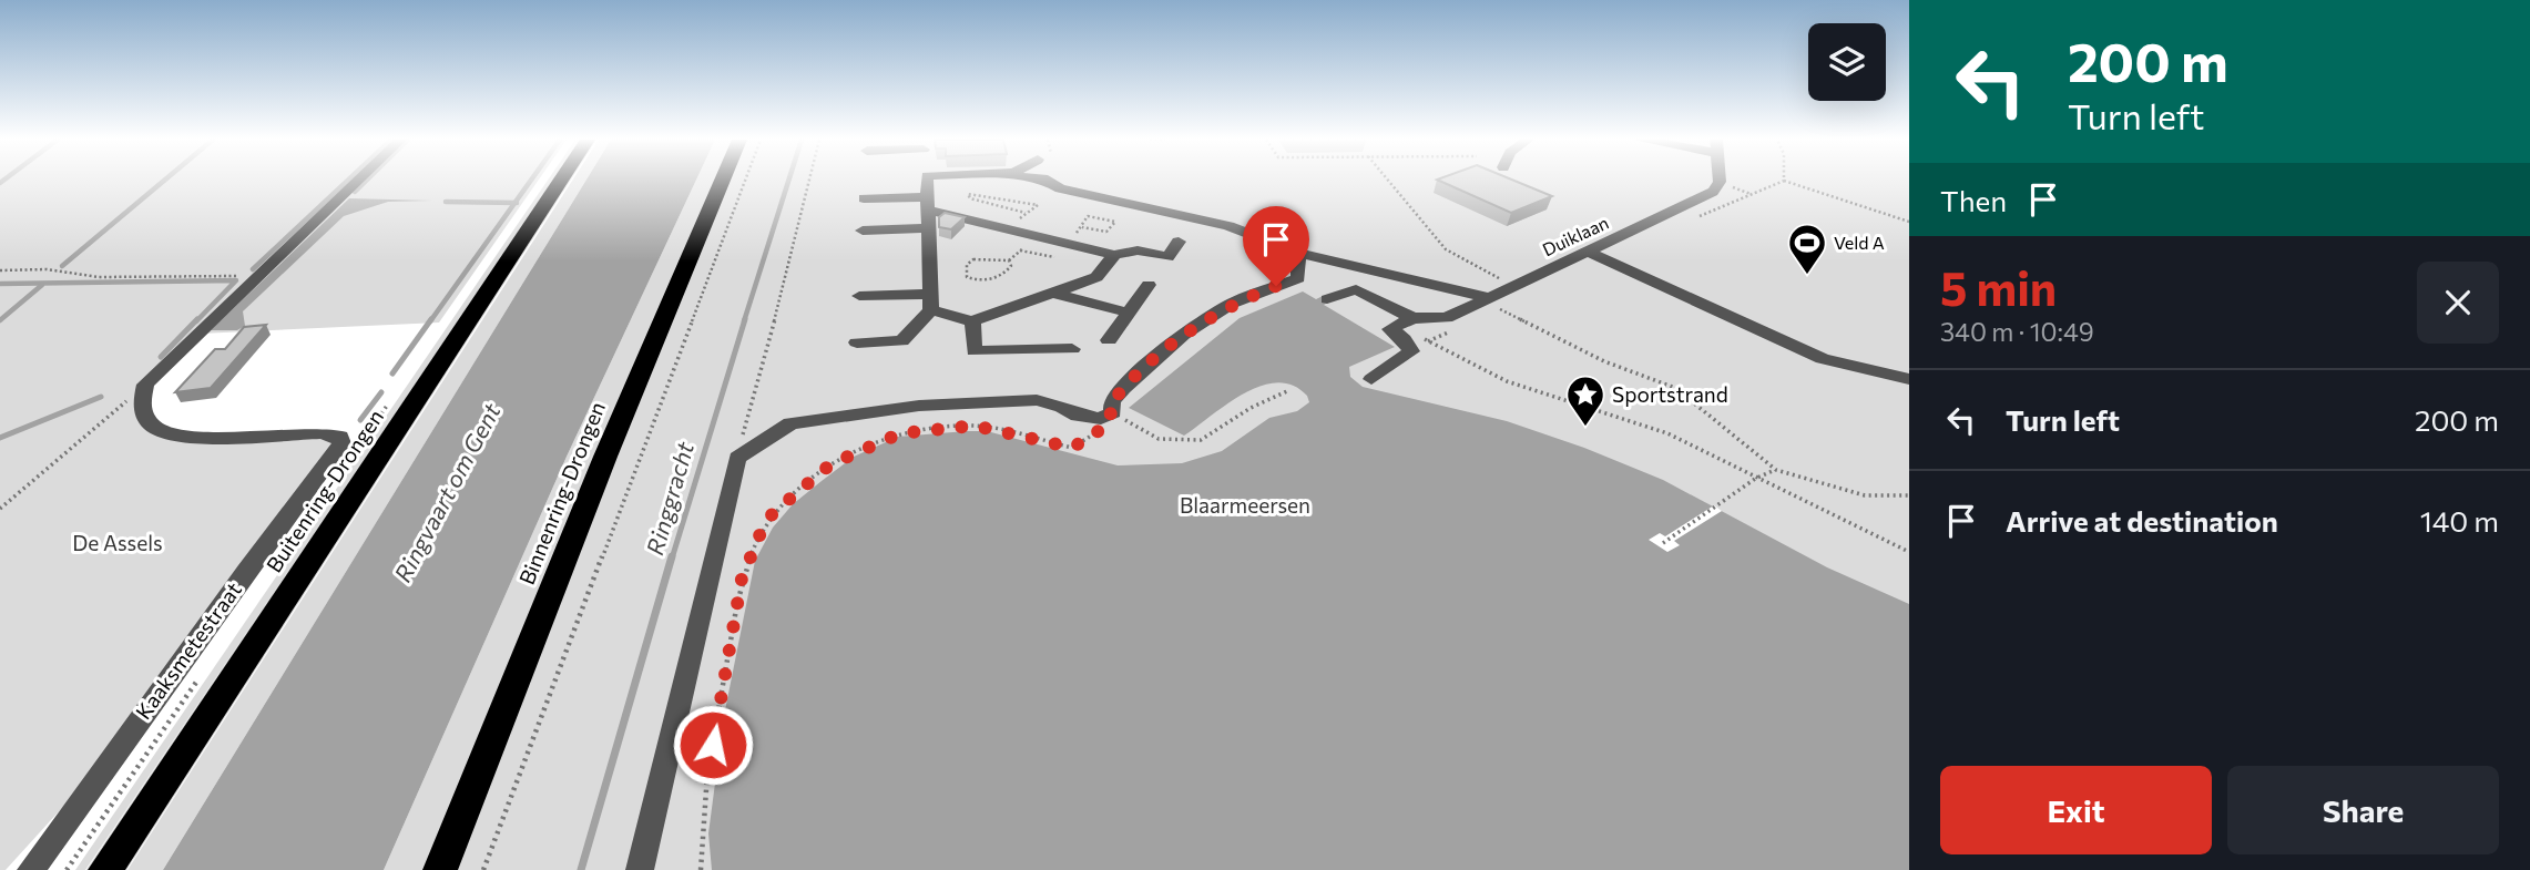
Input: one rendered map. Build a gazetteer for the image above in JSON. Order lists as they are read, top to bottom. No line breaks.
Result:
{"streets":{"highway":["Buitenring-Drongen","Binnenring-Drongen"],"street":["Duiklaan","Kaaksmetestraat"]},"water":["Ringvaart om Gent","Ringgracht"],"parks":["Blaarmeersen","De Assels"],"places":{"sports":["Veld A"],"place":["Sportstrand"]},"page":{"turn":["200 m","Turn left"],"then":"Then","heading":["5 min","340 m · 10:49"],"list":[{"name":"Turn left","value":"200 m"},{"name":"Arrive at destination","value":"140 m"}],"buttons":["Exit","Share"]}}
